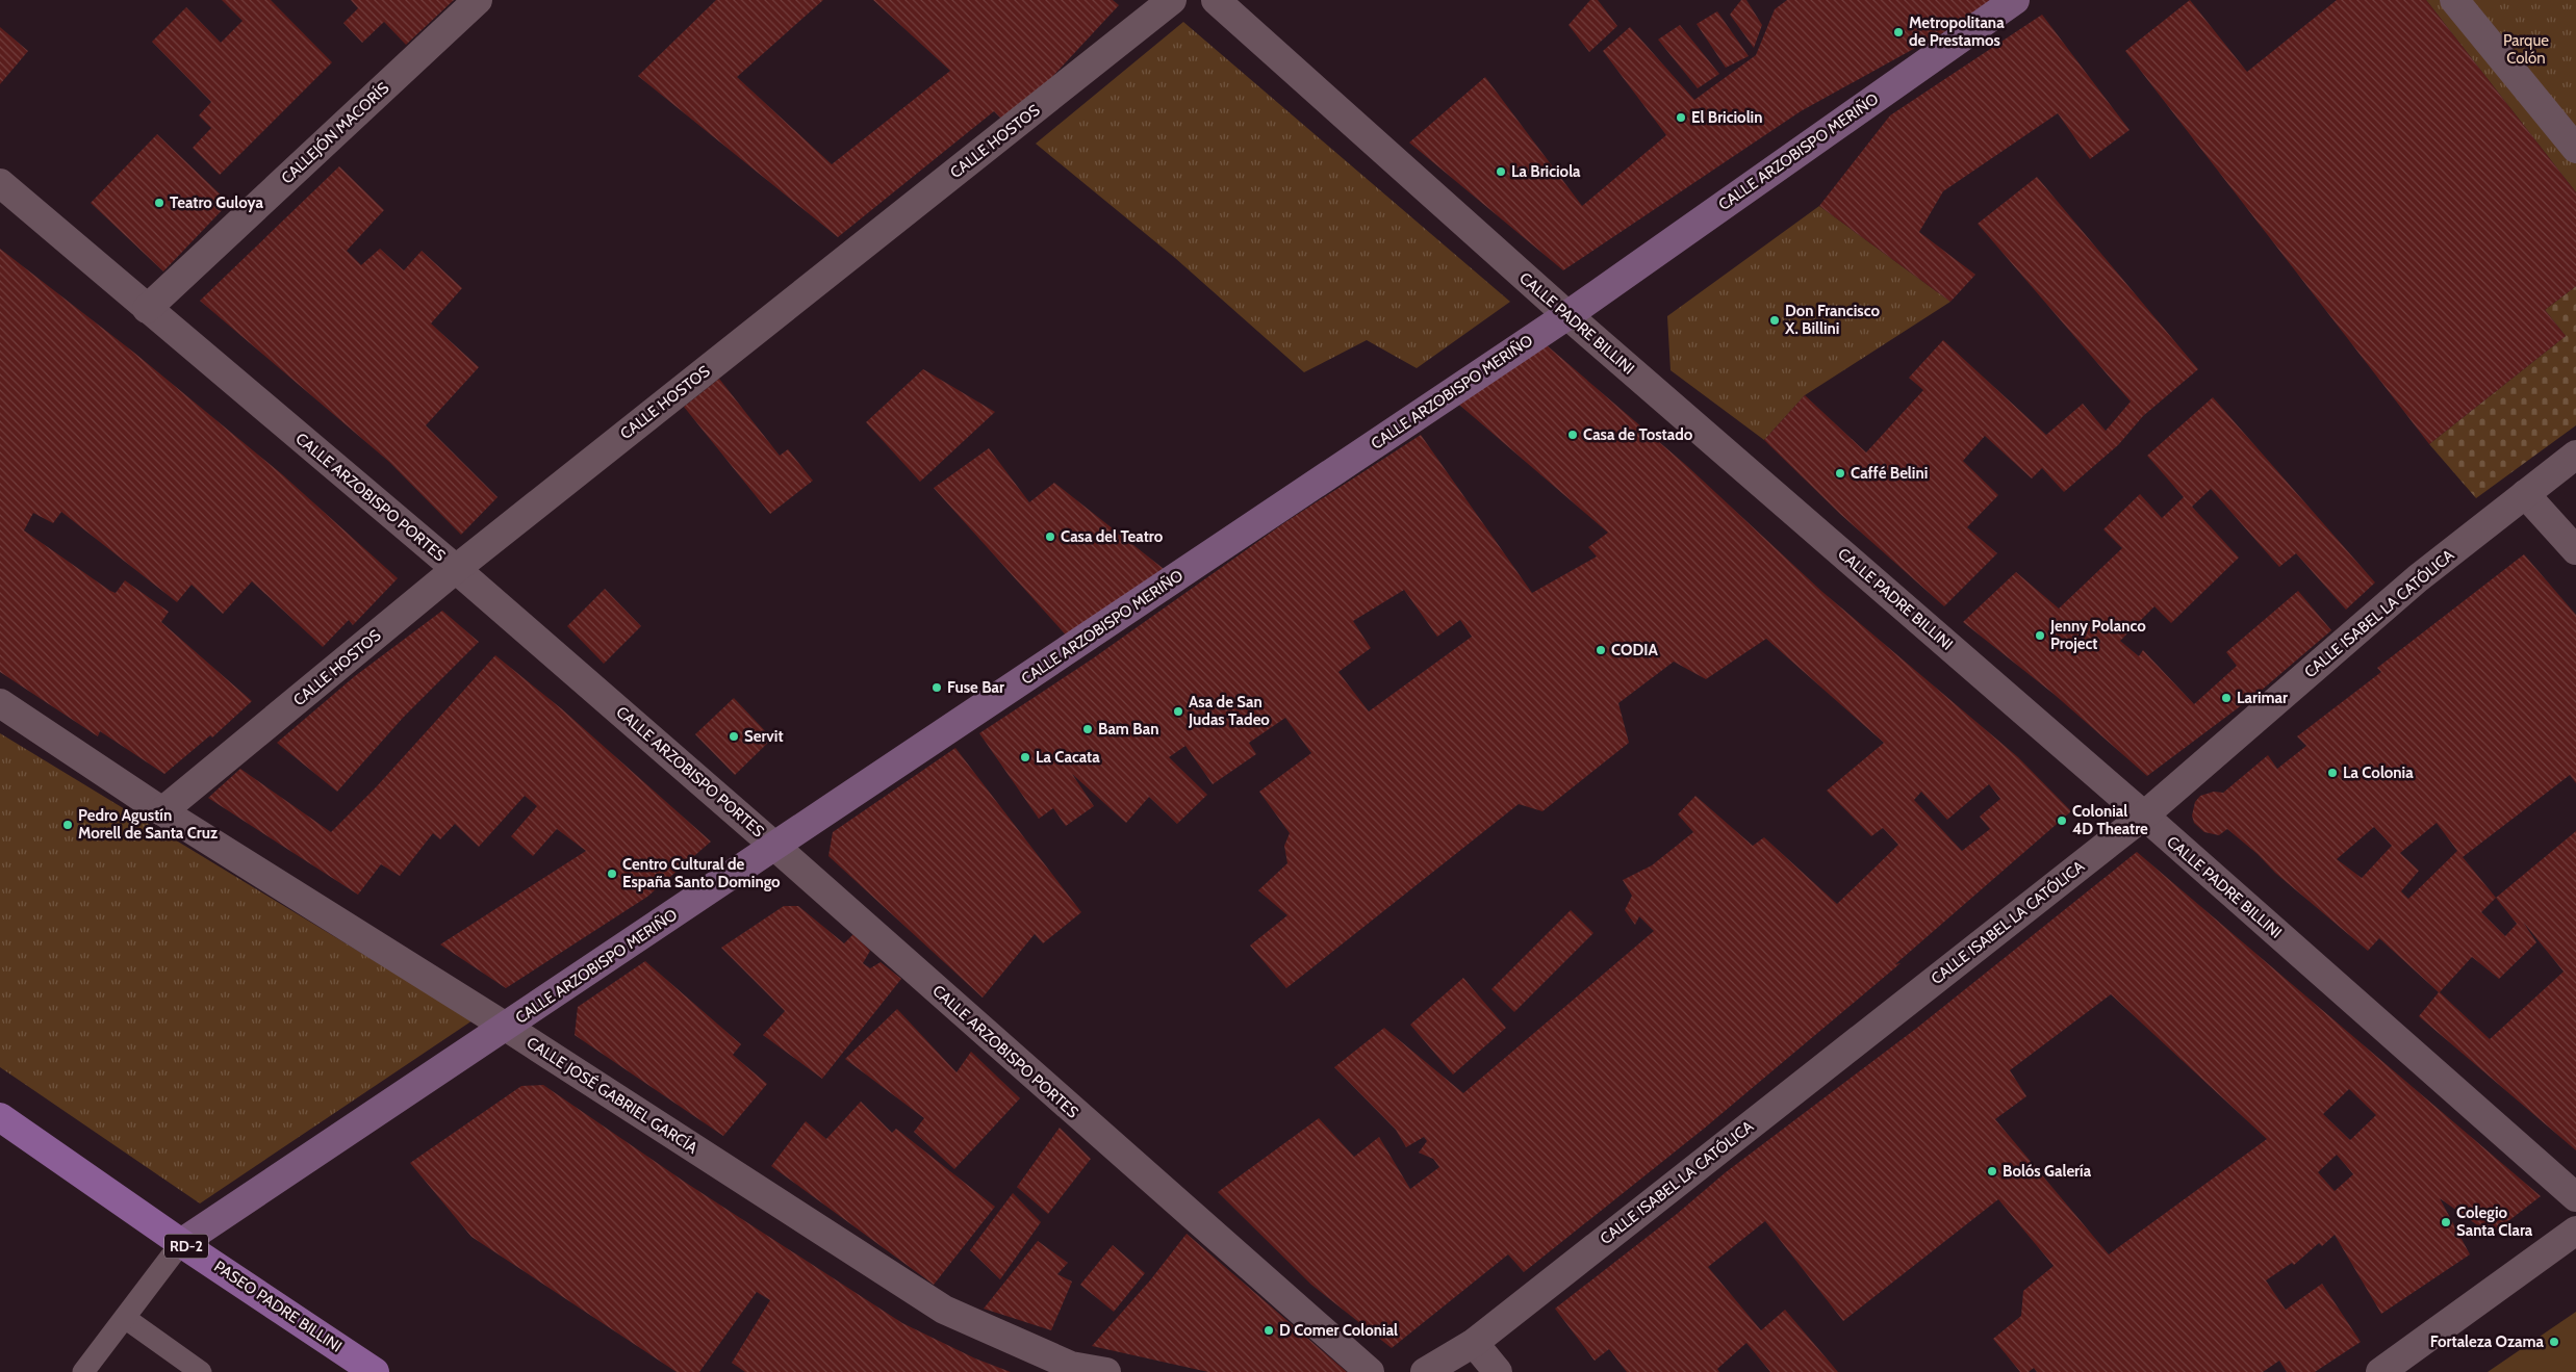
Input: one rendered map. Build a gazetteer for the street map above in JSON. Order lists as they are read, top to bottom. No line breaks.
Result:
{"streets":{"main road":["RD-2","PASEO PADRE BILLINI"],"street":["CALLEJÓN MACORÍS","CALLE HOSTOS","CALLE ARZOBISPO MERIÑO","CALLE PADRE BILLINI","CALLE ARZOBISPO PORTES","CALLE ISABEL LA CATÓLICA","CALLE JOSÉ GABRIEL GARCÍA"]},"crossings":[["CALLEJÓN MACORÍS","CALLE ARZOBISPO PORTES"],["CALLE HOSTOS","CALLE ARZOBISPO PORTES"],["CALLE HOSTOS","CALLE JOSÉ GABRIEL GARCÍA"],["CALLE ARZOBISPO MERIÑO","CALLE PADRE BILLINI"],["CALLE ARZOBISPO MERIÑO","CALLE ARZOBISPO PORTES"],["CALLE ARZOBISPO MERIÑO","CALLE JOSÉ GABRIEL GARCÍA"],["CALLE ARZOBISPO MERIÑO","PASEO PADRE BILLINI"],["CALLE PADRE BILLINI","CALLE ISABEL LA CATÓLICA"]],"parks":["Parque Colón"],"places":["Metropolitana de Prestamos","El Briciolin","La Briciola","Teatro Guloya","Don Francisco X. Billini","Casa de Tostado","Caffé Belini","Casa del Teatro","Jenny Polanco Project","CODIA","Fuse Bar","Larimar","Asa de San Judas Tadeo","Bam Ban","Servit","La Cacata","La Colonia","Colonial 4D Theatre","Pedro Agustín Morell de Santa Cruz","Centro Cultural de España Santo Domingo","Bolós Galería","Colegio Santa Clara","D Comer Colonial","Fortaleza Ozama"]}
